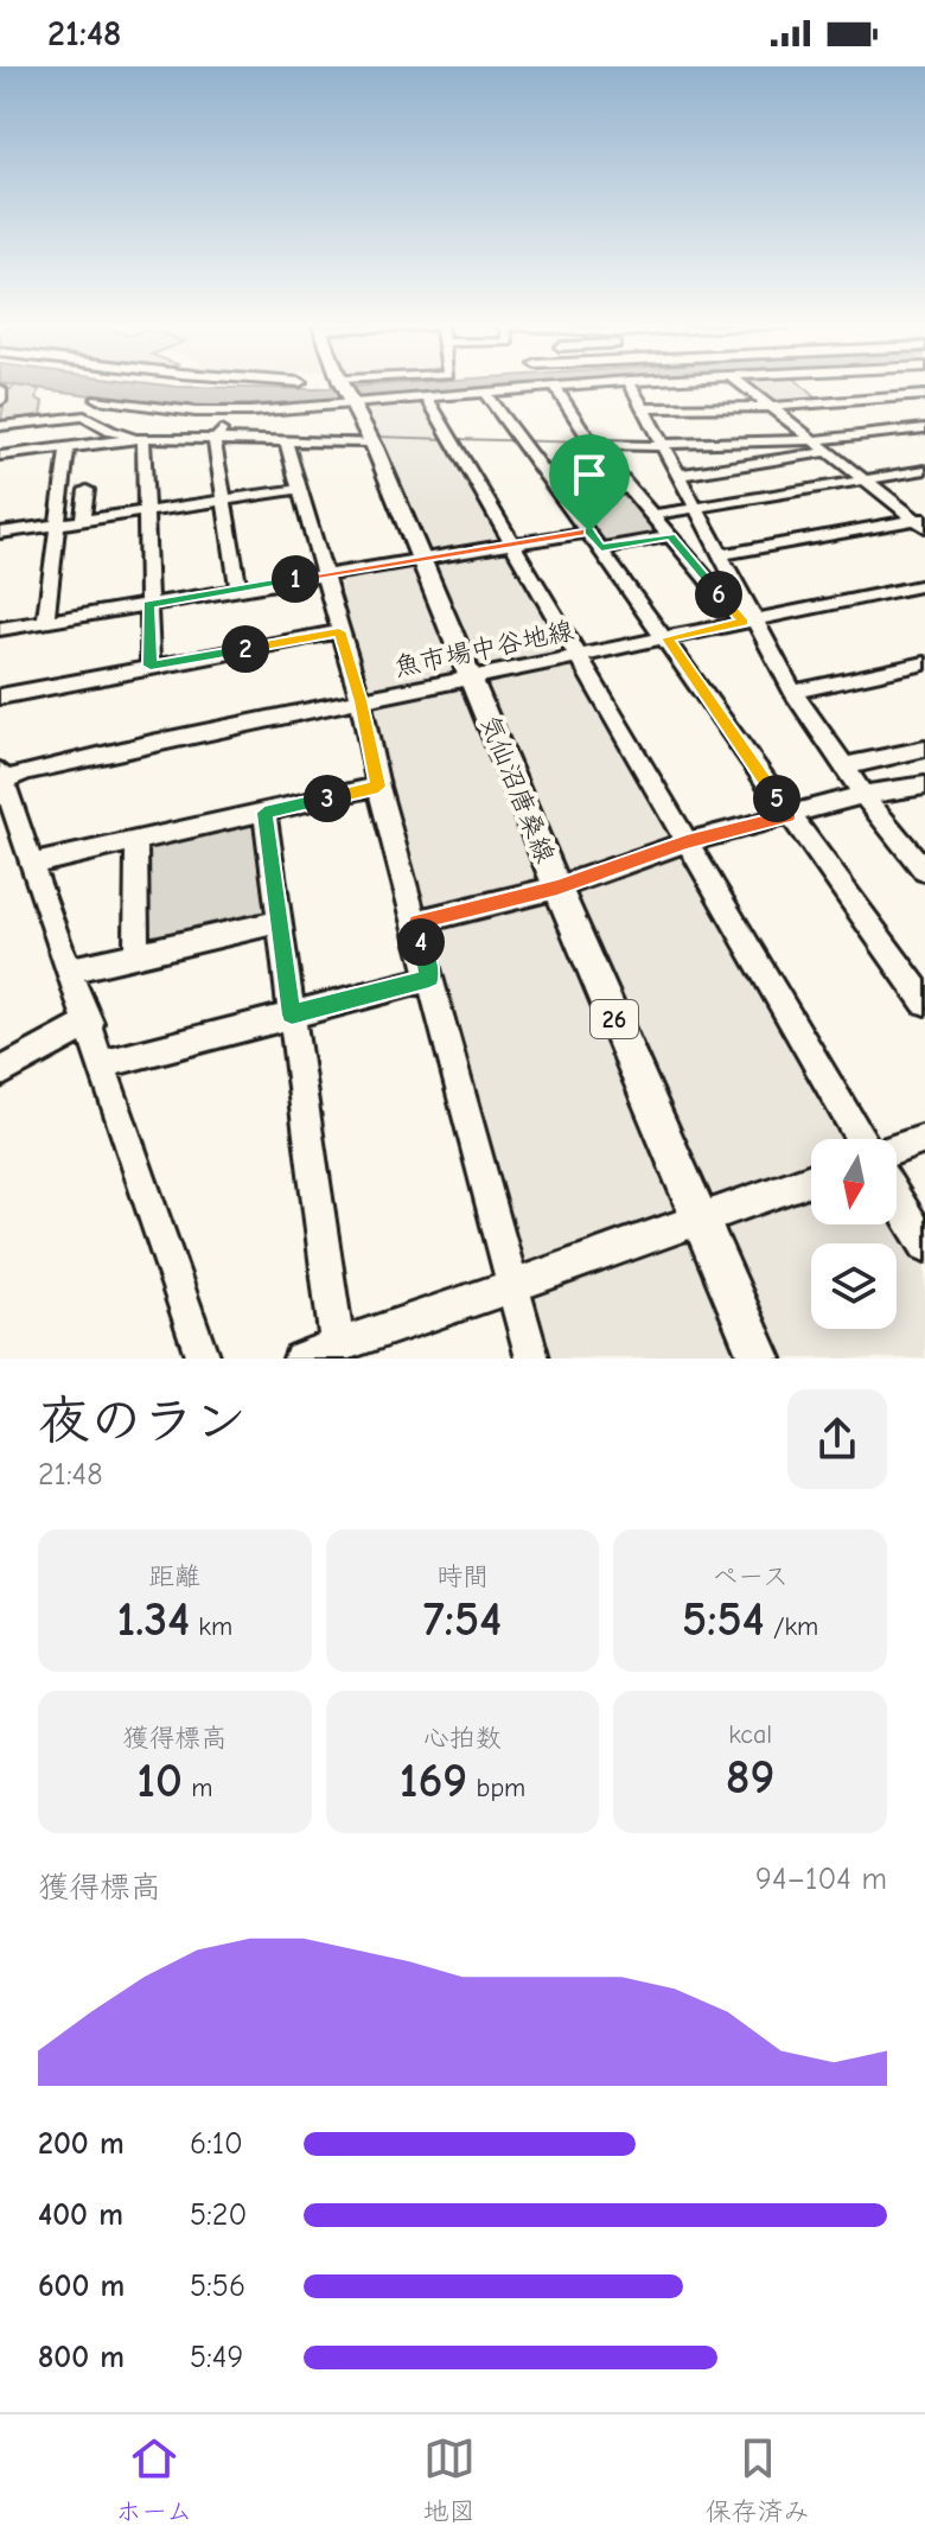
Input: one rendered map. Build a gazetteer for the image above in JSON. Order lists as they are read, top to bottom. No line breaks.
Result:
{"streets":{"main road":["気仙沼唐桑線","26"],"street":["魚市場中谷地線"]},"crossings":[["魚市場中谷地線","気仙沼唐桑線"]],"north":"bottom","page":{"status":"21:48","pins":["1","6","2","3","5","4"],"heading":["夜のラン","21:48"],"stats":[["距離","1.34 km"],["時間","7:54"],["ペース","5:54 /km"],["獲得標高","10 m"],["心拍数","169 bpm"],["kcal","89"]],"chart":["獲得標高","94–104 m"],"list":[{"name":"200 m","note":"6:10"},{"name":"400 m","note":"5:20"},{"name":"600 m","note":"5:56"},{"name":"800 m","note":"5:49"}],"tabs":["ホーム","地図","保存済み"]}}
